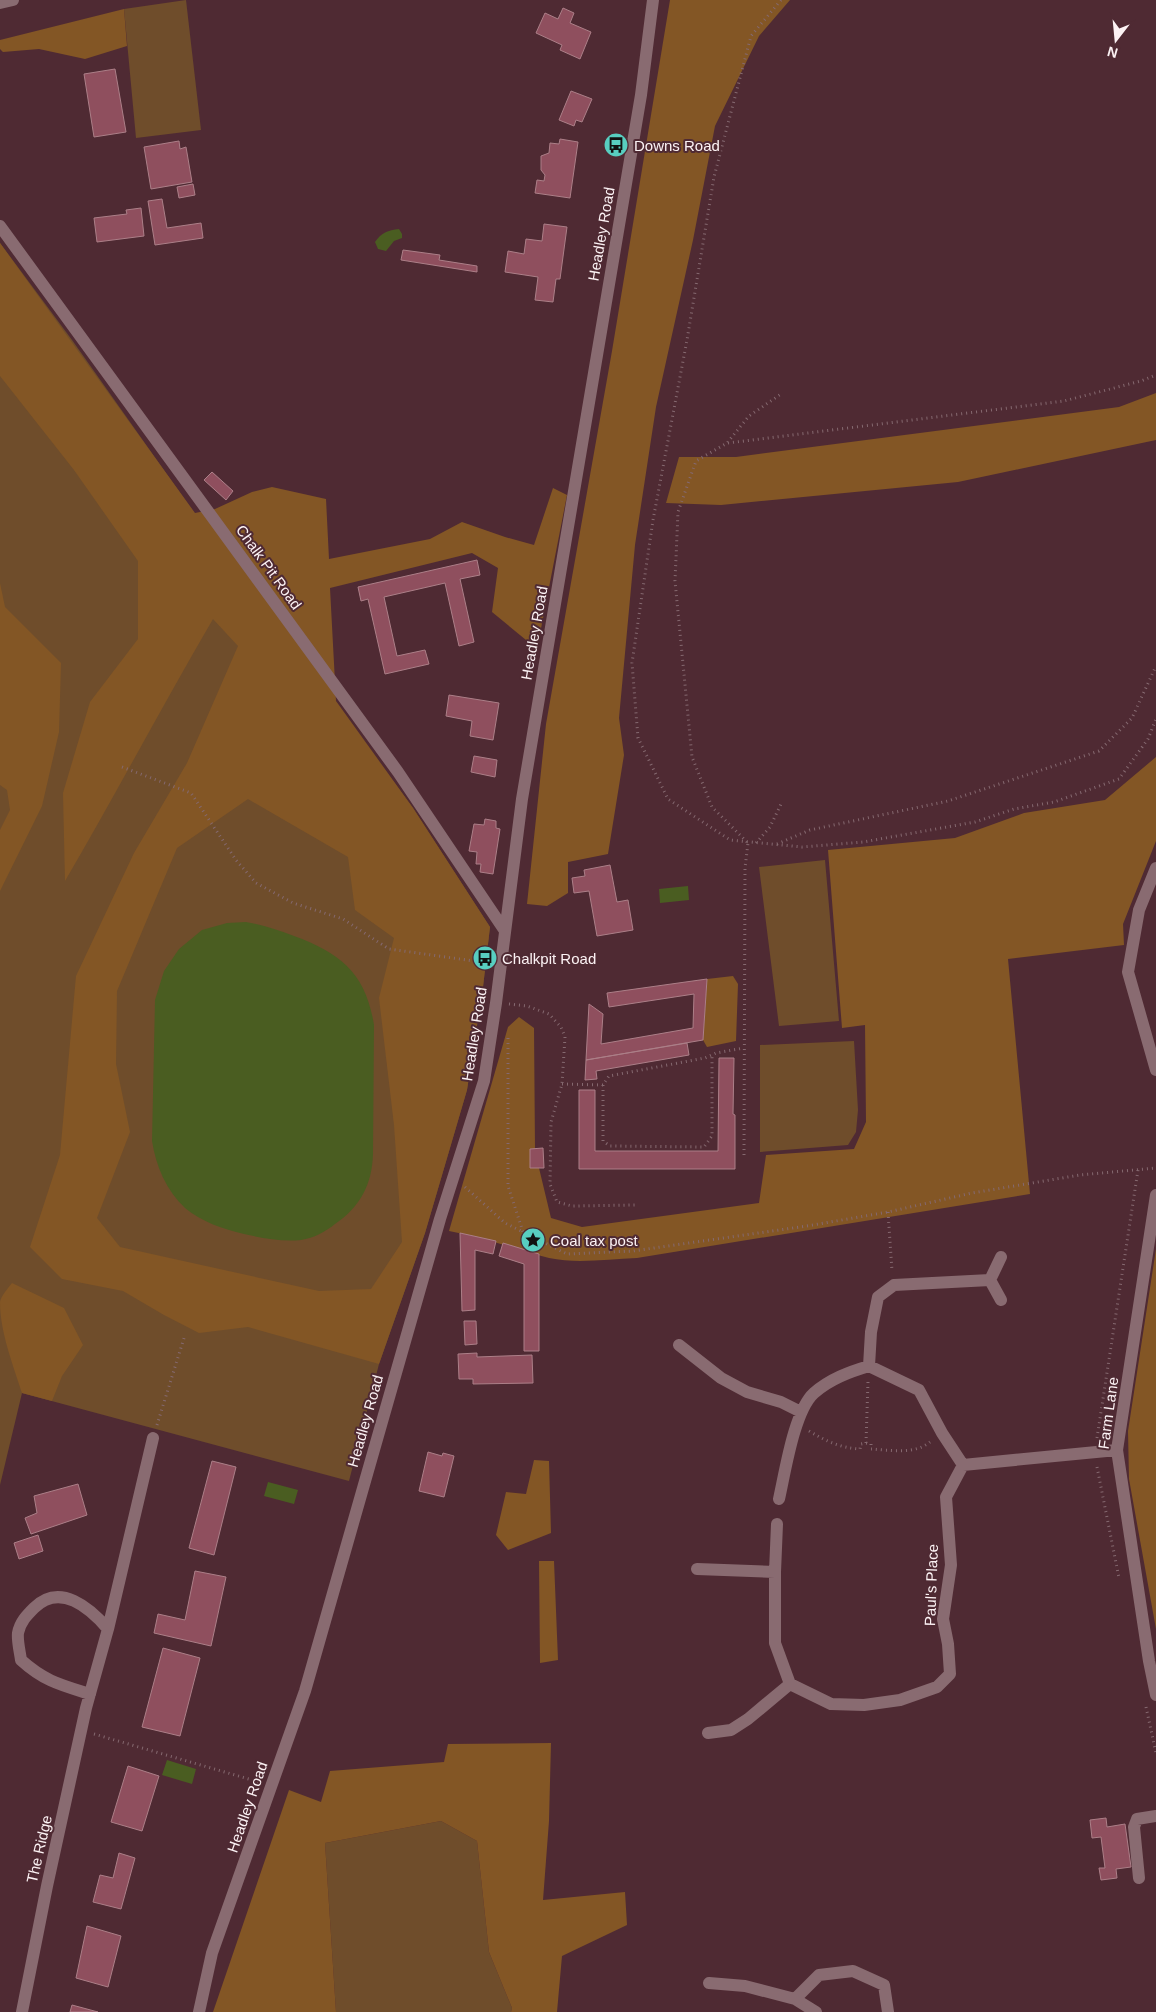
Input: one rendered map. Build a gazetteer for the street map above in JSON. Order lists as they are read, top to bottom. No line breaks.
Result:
{"streets":{"street":["Headley Road","Chalk Pit Road","Farm Lane","Paul's Place","The Ridge"]},"crossings":[["Headley Road","Chalk Pit Road"]],"places":{"bus stop":["Downs Road","Chalkpit Road"],"place":["Coal tax post"]},"north":"bottom"}
